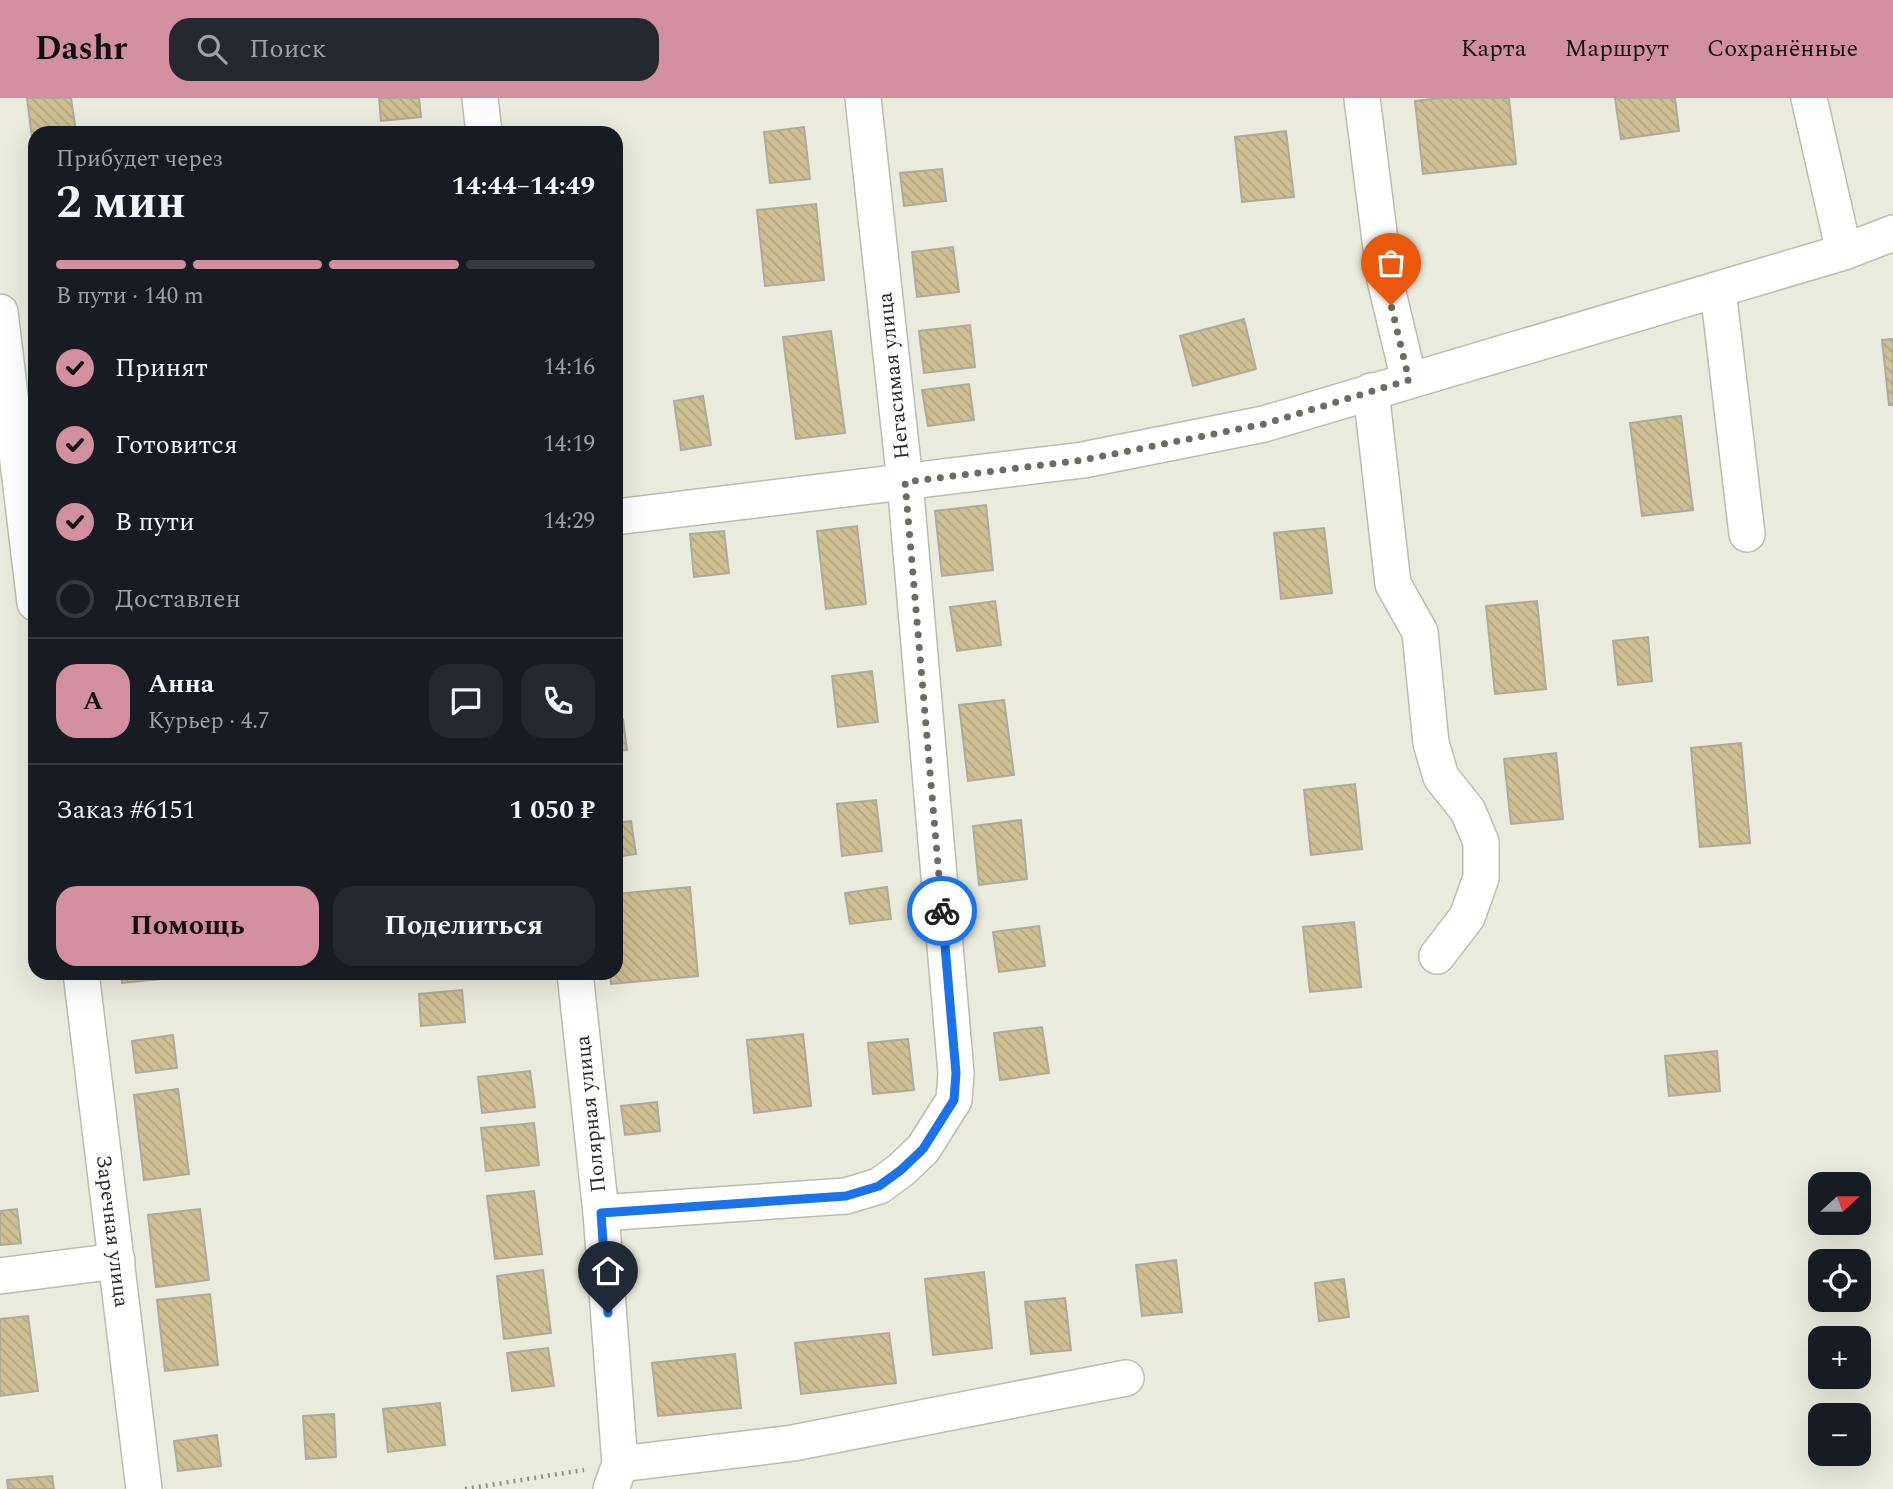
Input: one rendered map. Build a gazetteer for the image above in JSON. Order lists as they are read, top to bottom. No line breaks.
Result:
{"streets":{"street":["Негасимая улица","Полярная улица","Заречная улица"]},"crossings":[["Негасимая улица","Полярная улица"]],"north":"right","page":{"header":"Dashr","search":"Поиск","nav":["Карта","Маршрут","Сохранённые"],"heading":["2 мин","Прибудет через","14:44–14:49"],"panel":["Анна","Курьер · 4.7","Заказ #6151","1 050 ₽"],"bar":"В пути · 140 m","list":[["Принят","14:16"],["Готовится","14:19"],["В пути","14:29"],"Доставлен"],"round":"А","buttons":["Помощь","Поделиться"],"map_buttons":["+","−"]}}
